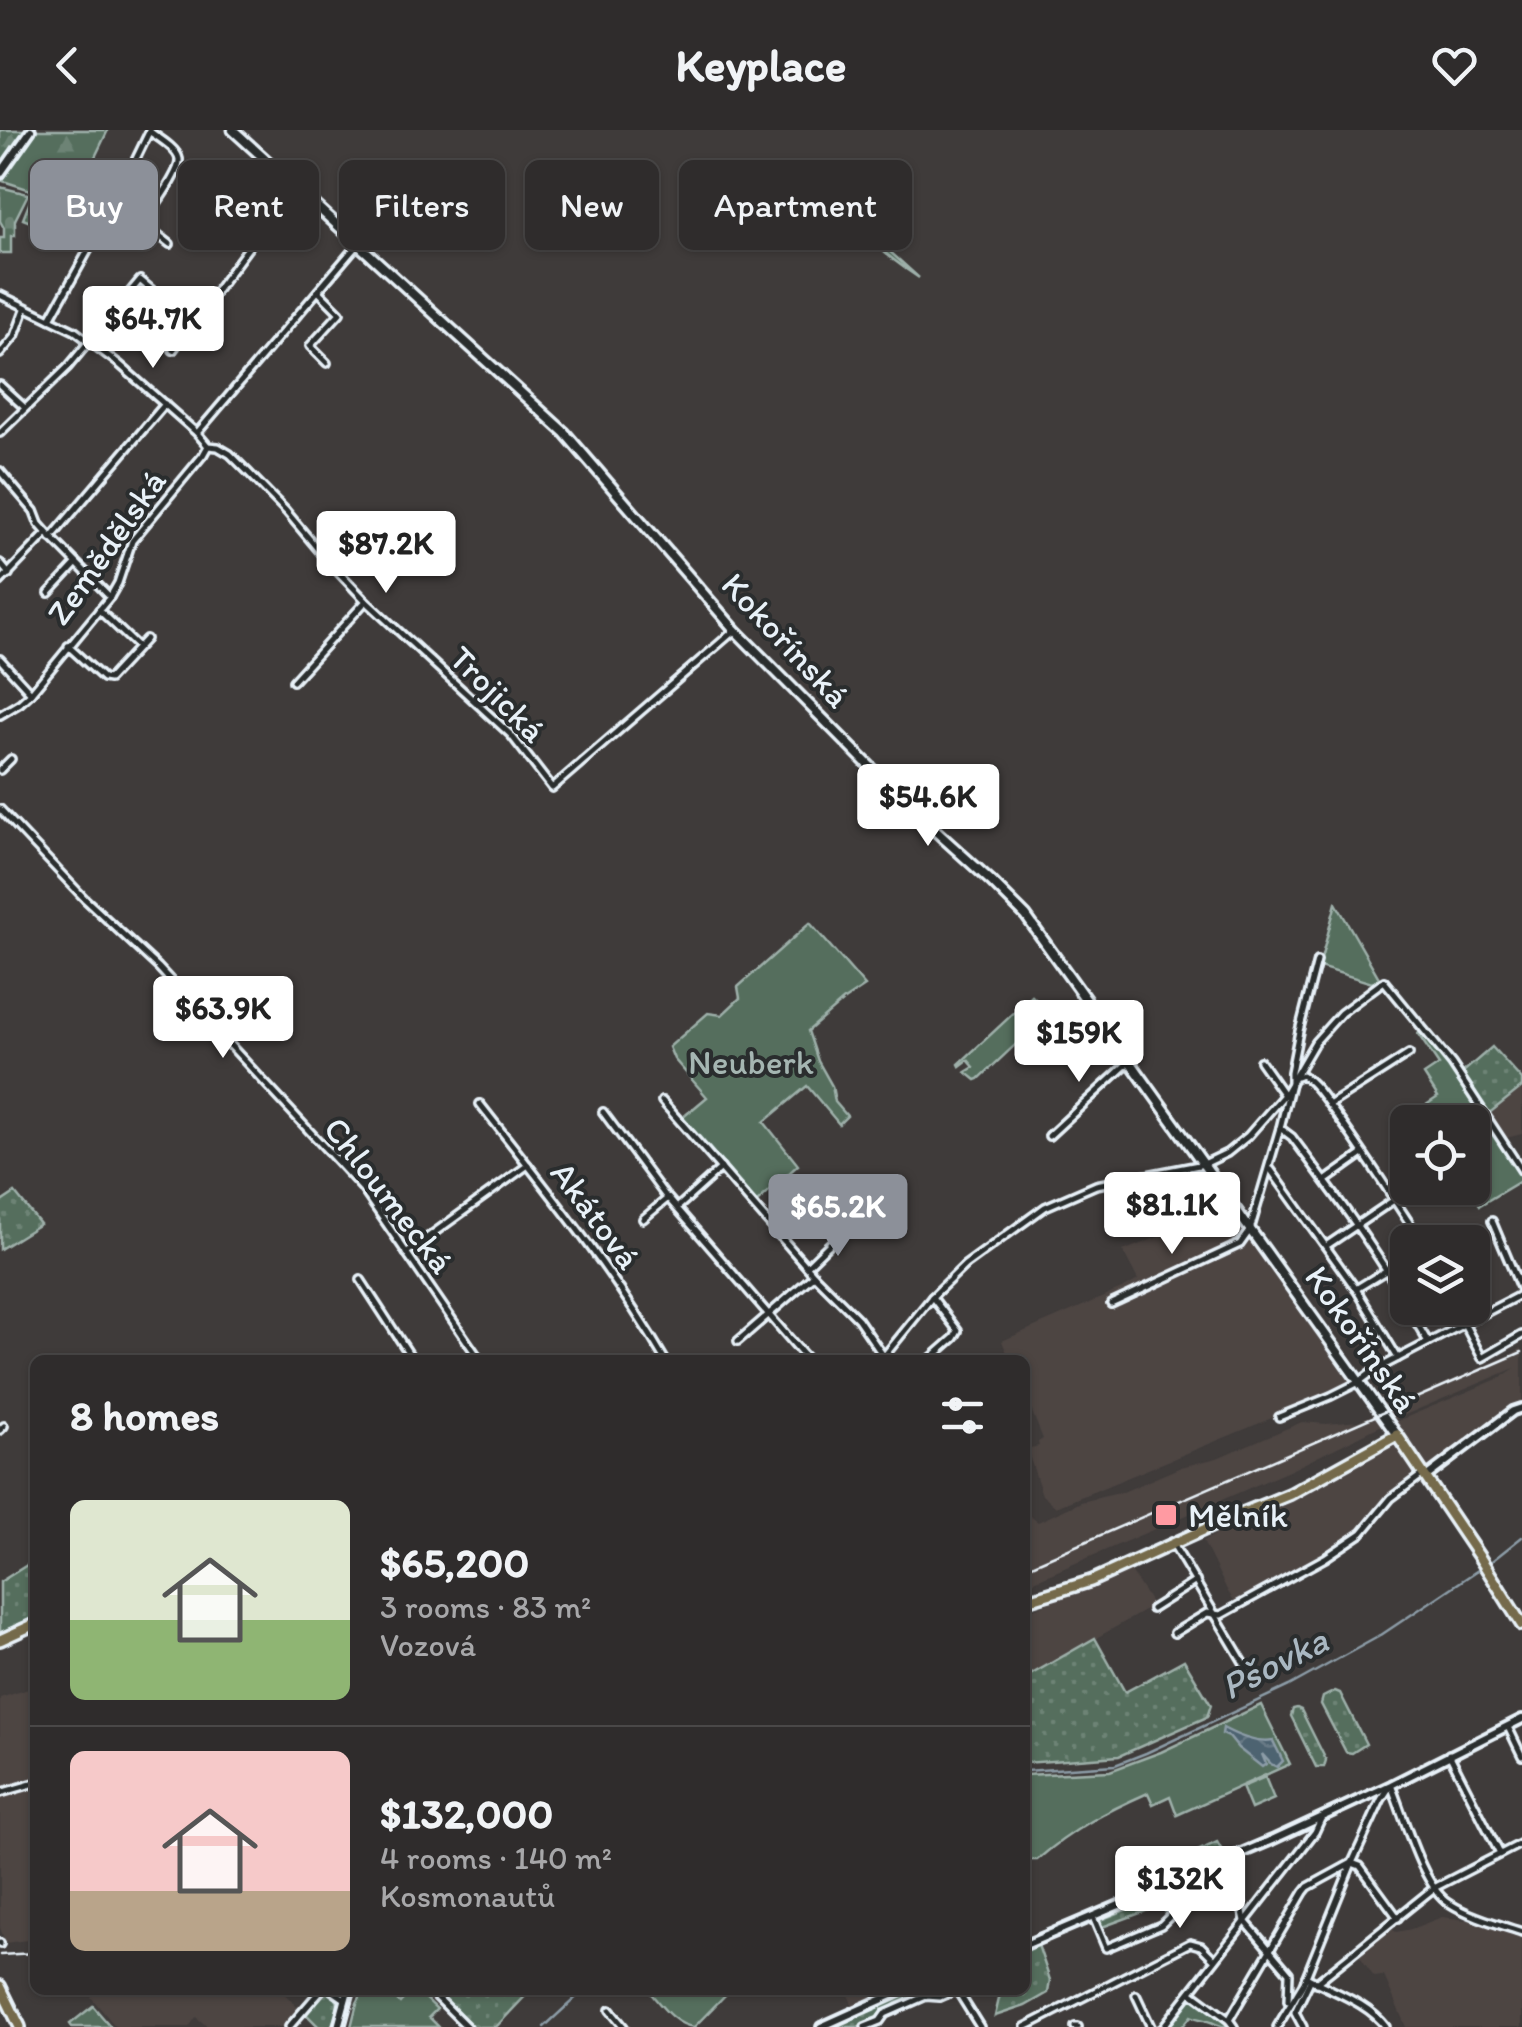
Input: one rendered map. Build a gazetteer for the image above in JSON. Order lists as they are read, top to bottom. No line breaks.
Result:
{"streets":{"main road":["Kokořínská"],"street":["Zemědělská","Trojická","Chloumecká","Akátová"]},"crossings":[["Zemědělská","Trojická"],["Kokořínská","Trojická"]],"water":["Pšovka"],"parks":["Neuberk"],"places":{"transit":["Mělník"]},"page":{"header":"Keyplace","chip":["Buy","Rent","Filters","New","Apartment"],"price":["$64.7K","$87.2K","$54.6K","$63.9K","$159K","$81.1K","$65.2K","$132K"],"heading":"8 homes","list":[{"name":"$65,200","note":"3 rooms · 83 m² · Vozová"},{"name":"$132,000","note":"4 rooms · 140 m² · Kosmonautů"}]}}
